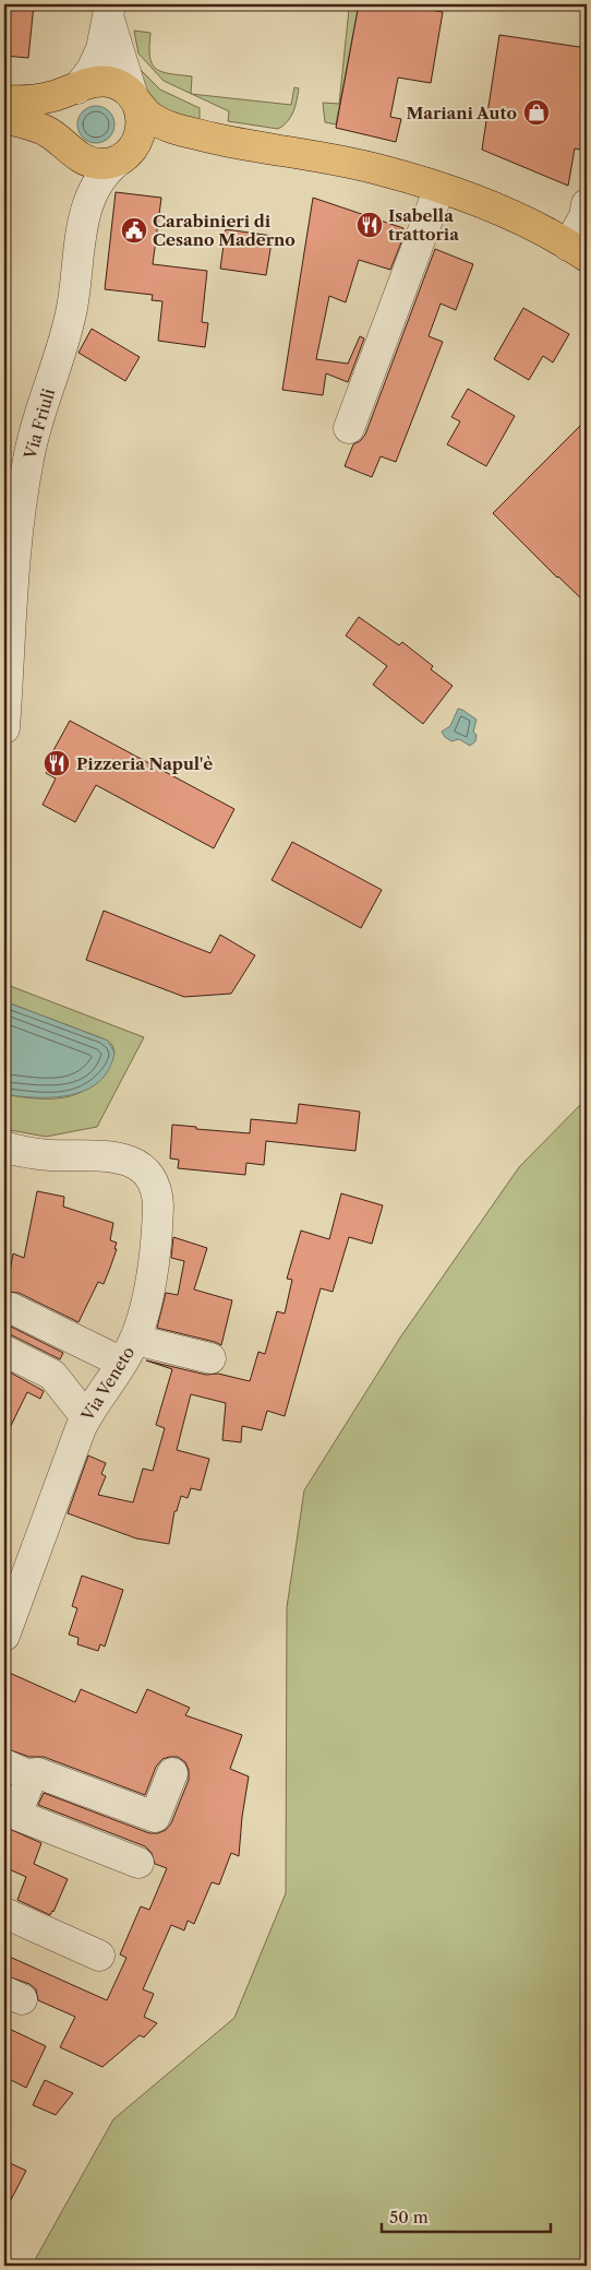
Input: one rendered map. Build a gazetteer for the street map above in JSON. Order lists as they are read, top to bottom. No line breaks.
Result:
{"streets":{"street":["Via Friuli","Via Veneto"]},"places":{"shop":["Mariani Auto"],"restaurant":["Isabella trattoria","Pizzeria Napul'è"],"public building":["Carabinieri di Cesano Maderno"]},"scale_bar":"50 m"}
